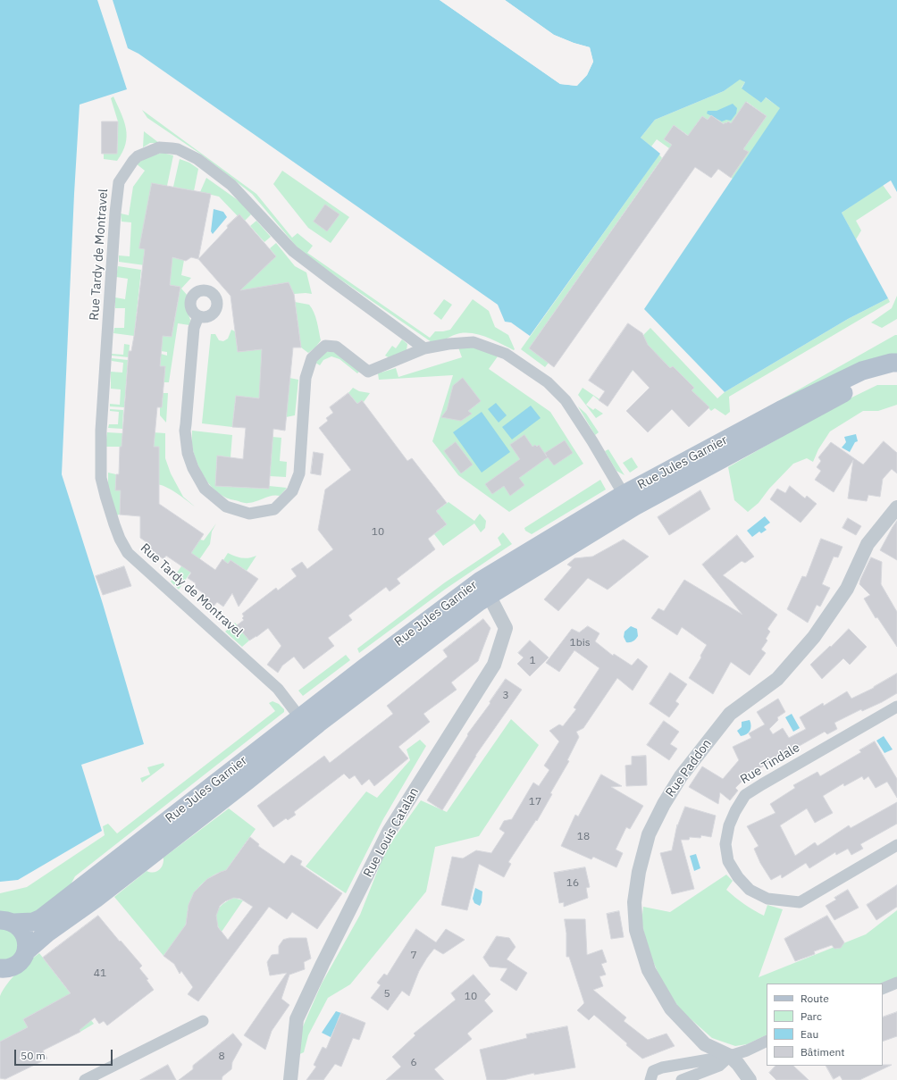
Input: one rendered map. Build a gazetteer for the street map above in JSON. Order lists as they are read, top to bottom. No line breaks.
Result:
{"streets":{"main road":["Rue Jules Garnier"],"street":["Rue Tardy de Montravel","Rue Tindale","Rue Paddon","Rue Louis Catalan"]},"crossings":[["Rue Tardy de Montravel","Rue Jules Garnier"],["Rue Jules Garnier","Rue Louis Catalan"]],"house_numbers":["10","1bis","1","3","17","18","16","7","41","5","10","8","6"],"legend":["Route","Parc","Eau","Bâtiment"],"scale_bar":"50 m"}
